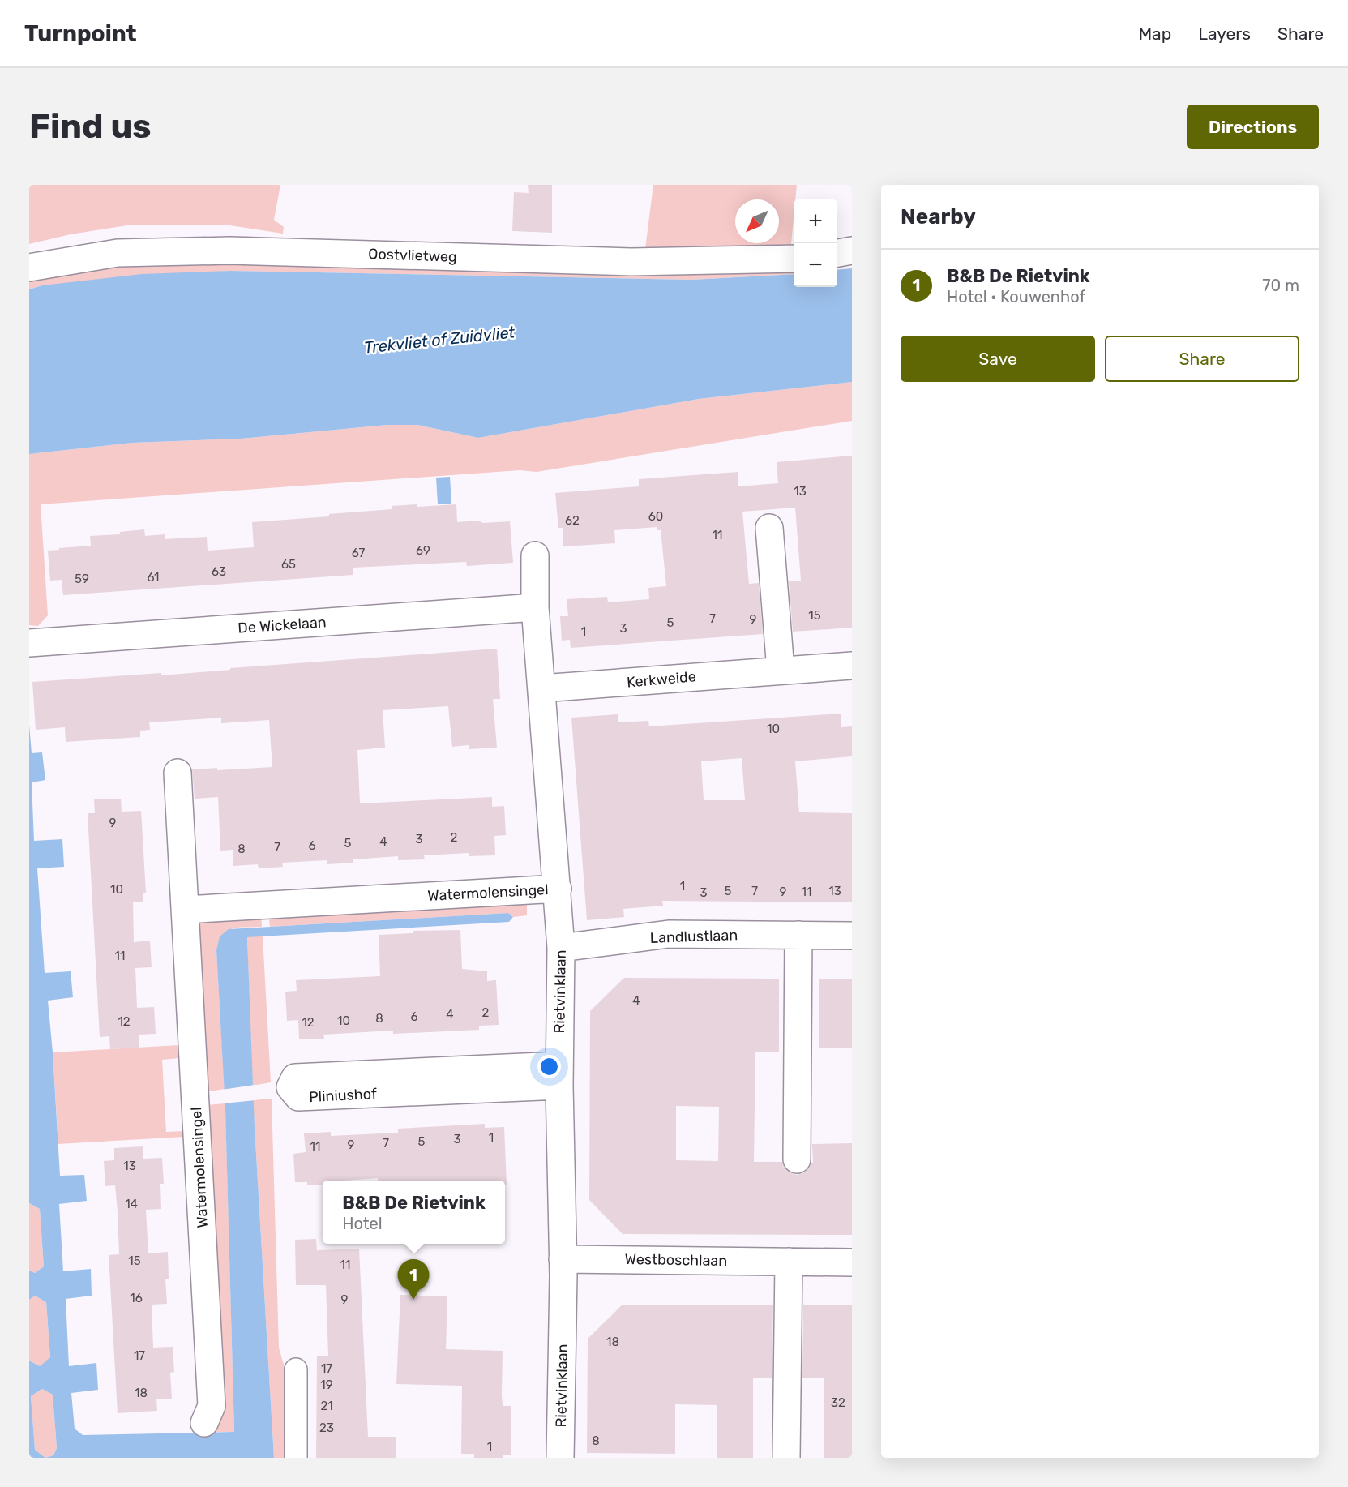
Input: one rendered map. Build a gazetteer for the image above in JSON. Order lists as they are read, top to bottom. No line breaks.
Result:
{"streets":{"street":["Oostvlietweg","De Wickelaan","Kerkweide","Watermolensingel","Landlustlaan","Rietvinklaan","Pliniushof","Westboschlaan"]},"crossings":[["De Wickelaan","Rietvinklaan"],["Kerkweide","Rietvinklaan"],["Watermolensingel","Rietvinklaan"],["Landlustlaan","Rietvinklaan"],["Rietvinklaan","Pliniushof"],["Rietvinklaan","Westboschlaan"]],"water":["Trekvliet of Zuidvliet"],"house_numbers":["13","60","62","11","69","67","65","63","61","59","15","7","9","5","3","1","10","9","2","3","4","5","6","7","8","1","10","5","7","13","9","11","3","11","4","2","4","6","8","10","12","12","1","3","5","7","9","11","13","14","15","11","16","9","18","17","17","19","18","32","21","23","8","1"],"north":"bottom left","page":{"header":"Turnpoint","nav":["Map","Layers","Share"],"buttons":["Directions",["Save","Share"]],"title":"Find us","heading":"Nearby","map_buttons":["+","−"],"list":[{"mark":"1","name":"B&B De Rietvink","note":"Hotel · Kouwenhof","value":"70 m"}],"popup":["B&B De Rietvink","Hotel"],"pins":"1"}}
